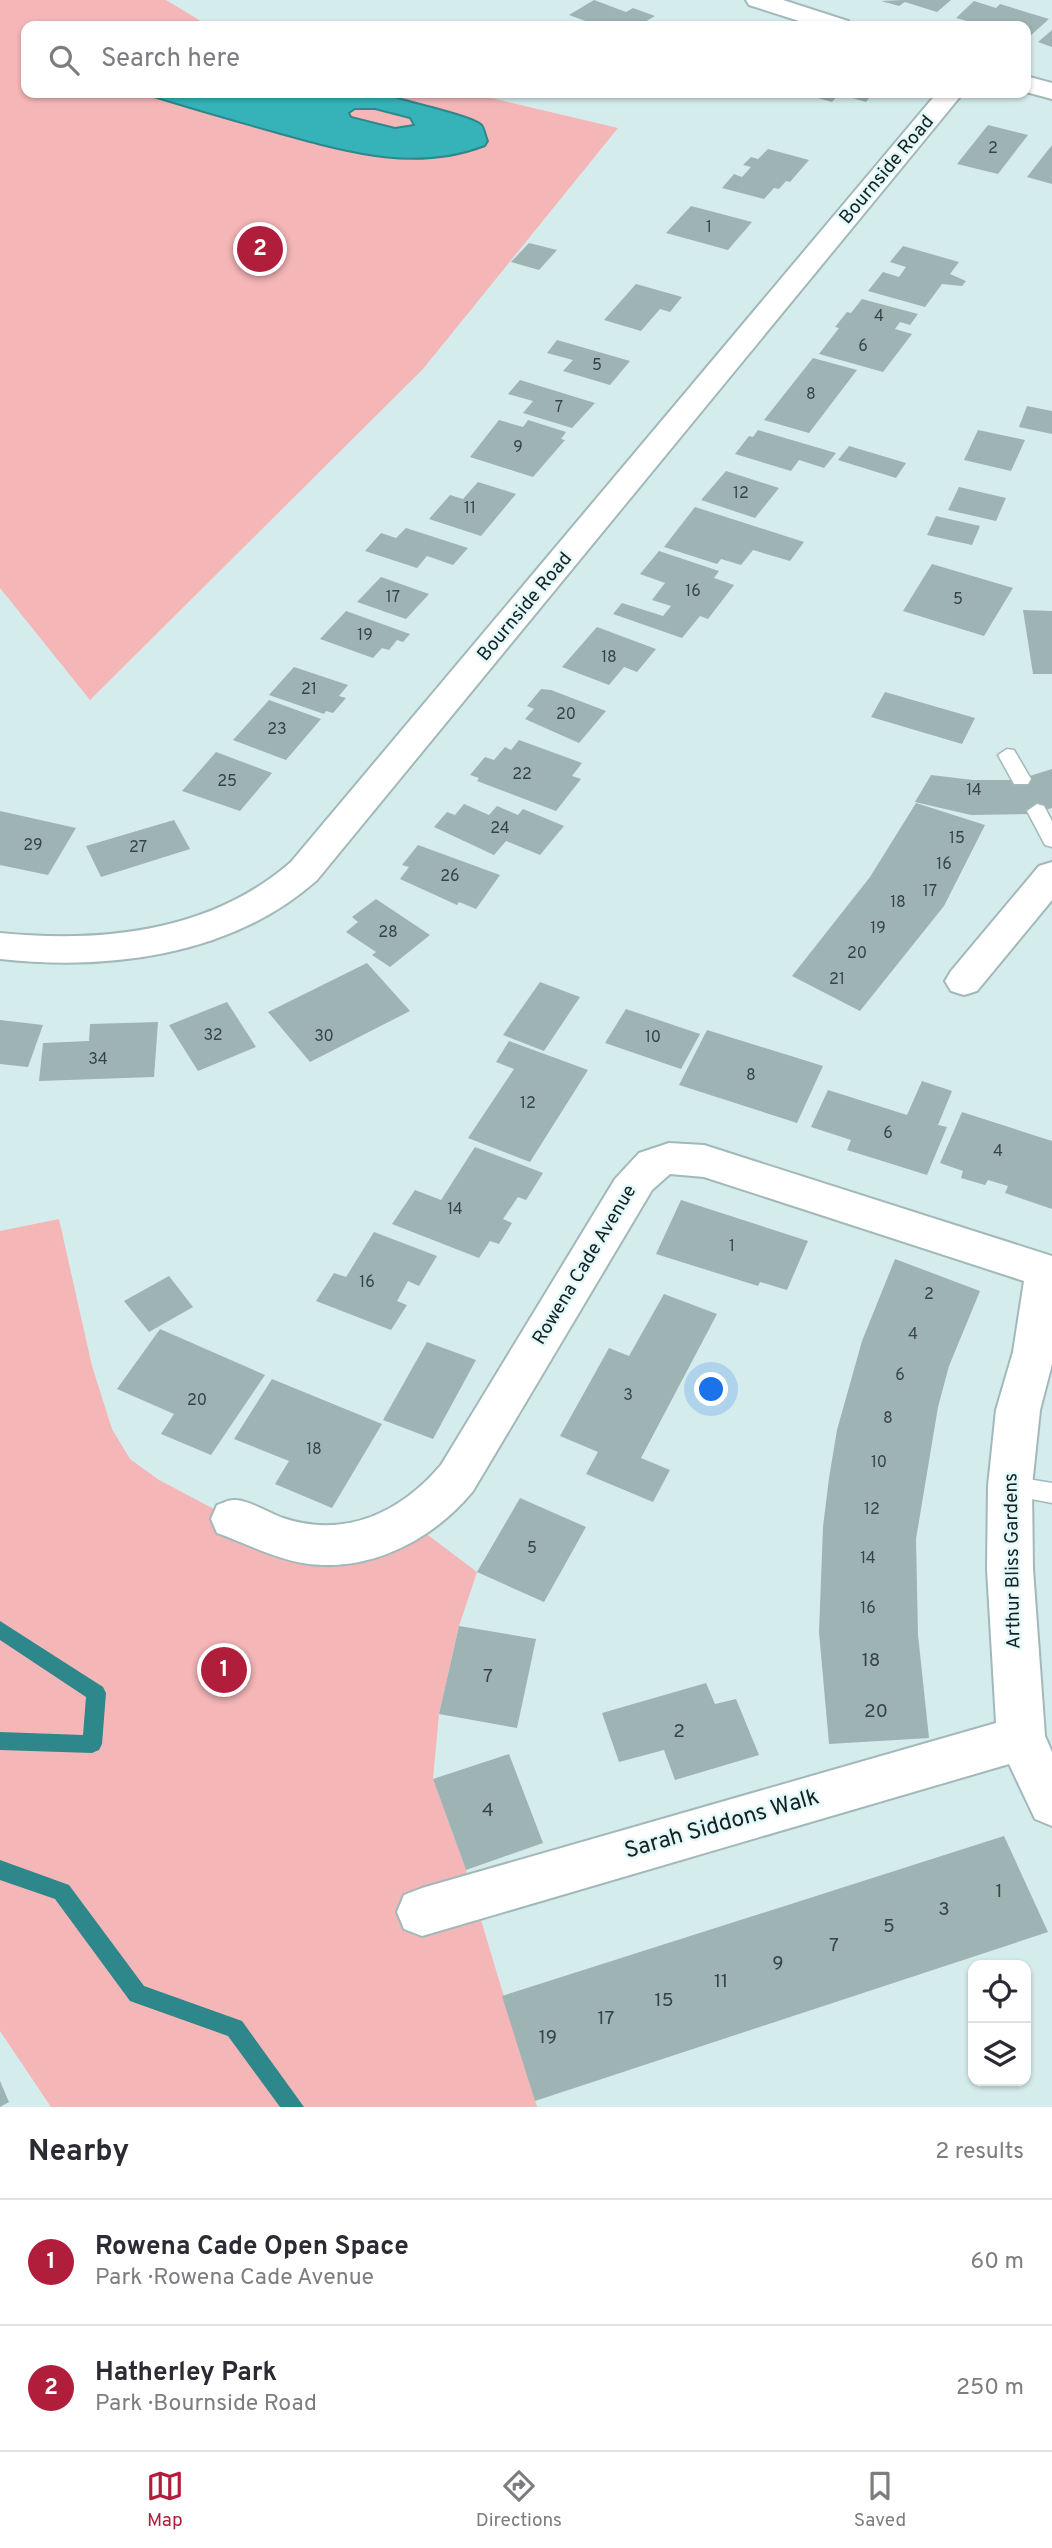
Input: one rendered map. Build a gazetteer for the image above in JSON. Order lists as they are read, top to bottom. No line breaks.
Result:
{"streets":{"street":["Bournside Road","Rowena Cade Avenue","Arthur Bliss Gardens","Sarah Siddons Walk"]},"crossings":[["Rowena Cade Avenue","Arthur Bliss Gardens"],["Arthur Bliss Gardens","Sarah Siddons Walk"]],"house_numbers":["2","1","4","6","5","8","7","9","12","11","16","17","5","19","18","21","20","23","22","25","14","24","15","29","27","16","26","17","18","19","28","20","21","32","30","10","34","8","12","6","4","14","1","16","2","4","6","3","20","8","18","10","12","5","14","16","18","7","20","2","4","1","3","5","7","9","11","15","17","19"],"page":{"search":"Search here","pins":["2","1"],"heading":["Nearby","2 results"],"list":[{"mark":"1","name":"Rowena Cade Open Space","note":"Park · Rowena Cade Avenue","value":"60 m"},{"mark":"2","name":"Hatherley Park","note":"Park · Bournside Road","value":"250 m"}],"nav":["Map","Directions","Saved"]}}
